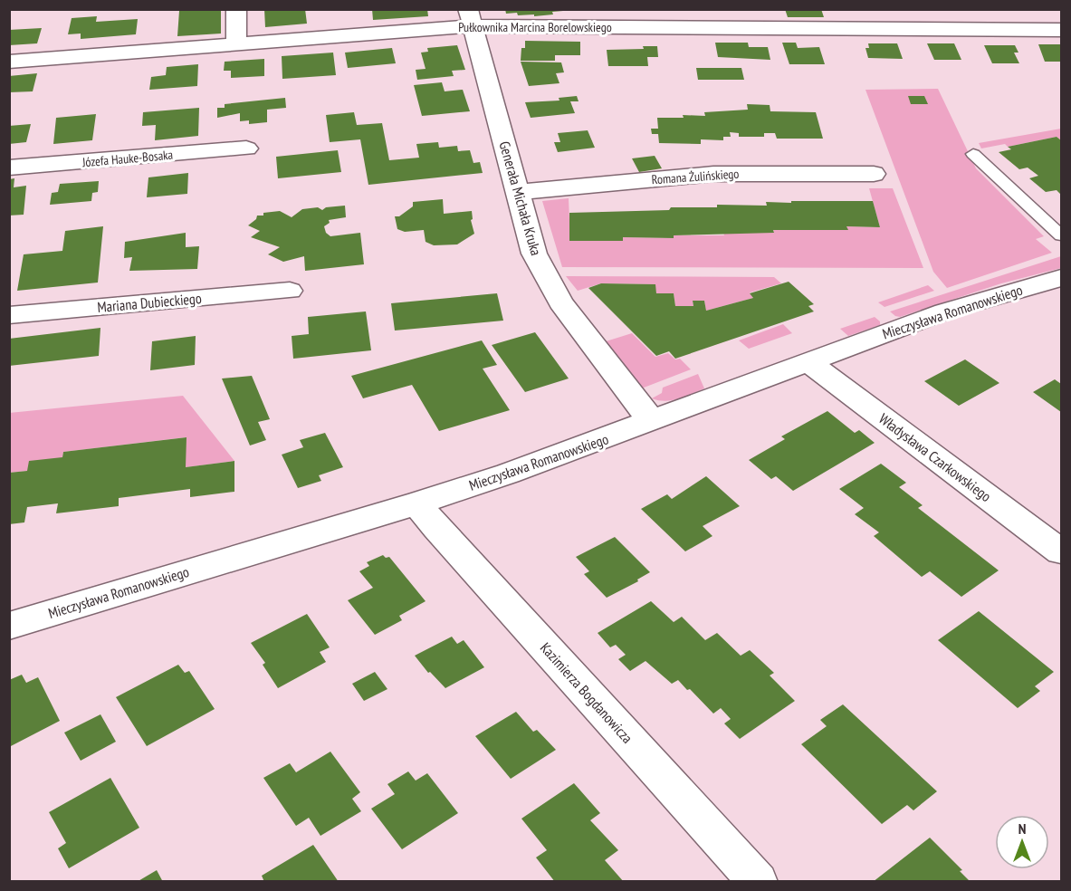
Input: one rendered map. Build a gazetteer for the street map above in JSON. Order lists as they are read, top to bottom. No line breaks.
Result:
{"streets":{"street":["Pułkownika Marcina Borelowskiego","Józefa Hauke-Bosaka","Romana Żulińskiego","Generała Michała Kruka","Mariana Dubieckiego","Mieczysława Romanowskiego","Władysława Czarkowskiego","Kazimierza Bogdanowicza"]},"crossings":[["Pułkownika Marcina Borelowskiego","Generała Michała Kruka"],["Romana Żulińskiego","Generała Michała Kruka"],["Generała Michała Kruka","Mieczysława Romanowskiego"],["Mieczysława Romanowskiego","Władysława Czarkowskiego"],["Mieczysława Romanowskiego","Kazimierza Bogdanowicza"]],"north":"top"}
